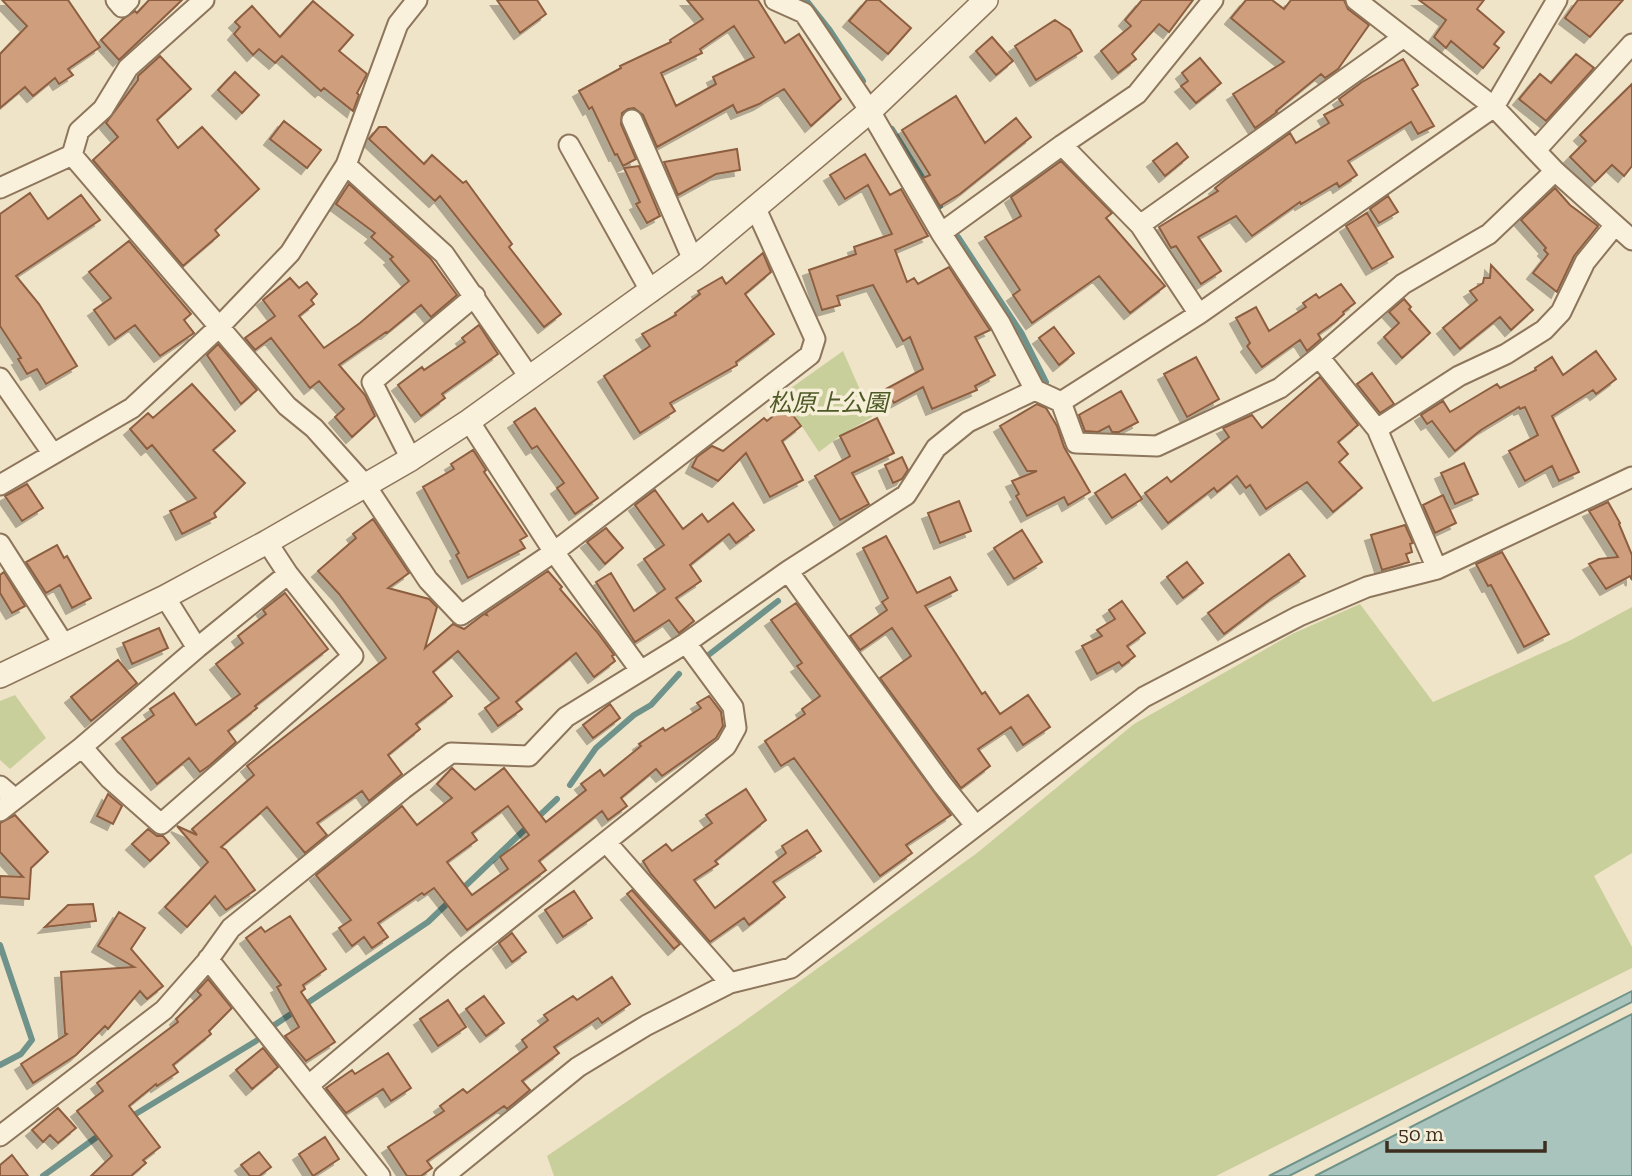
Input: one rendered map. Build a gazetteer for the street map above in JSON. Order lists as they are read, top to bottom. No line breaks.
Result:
{"parks":["松原上公園"],"scale_bar":"50 m"}
